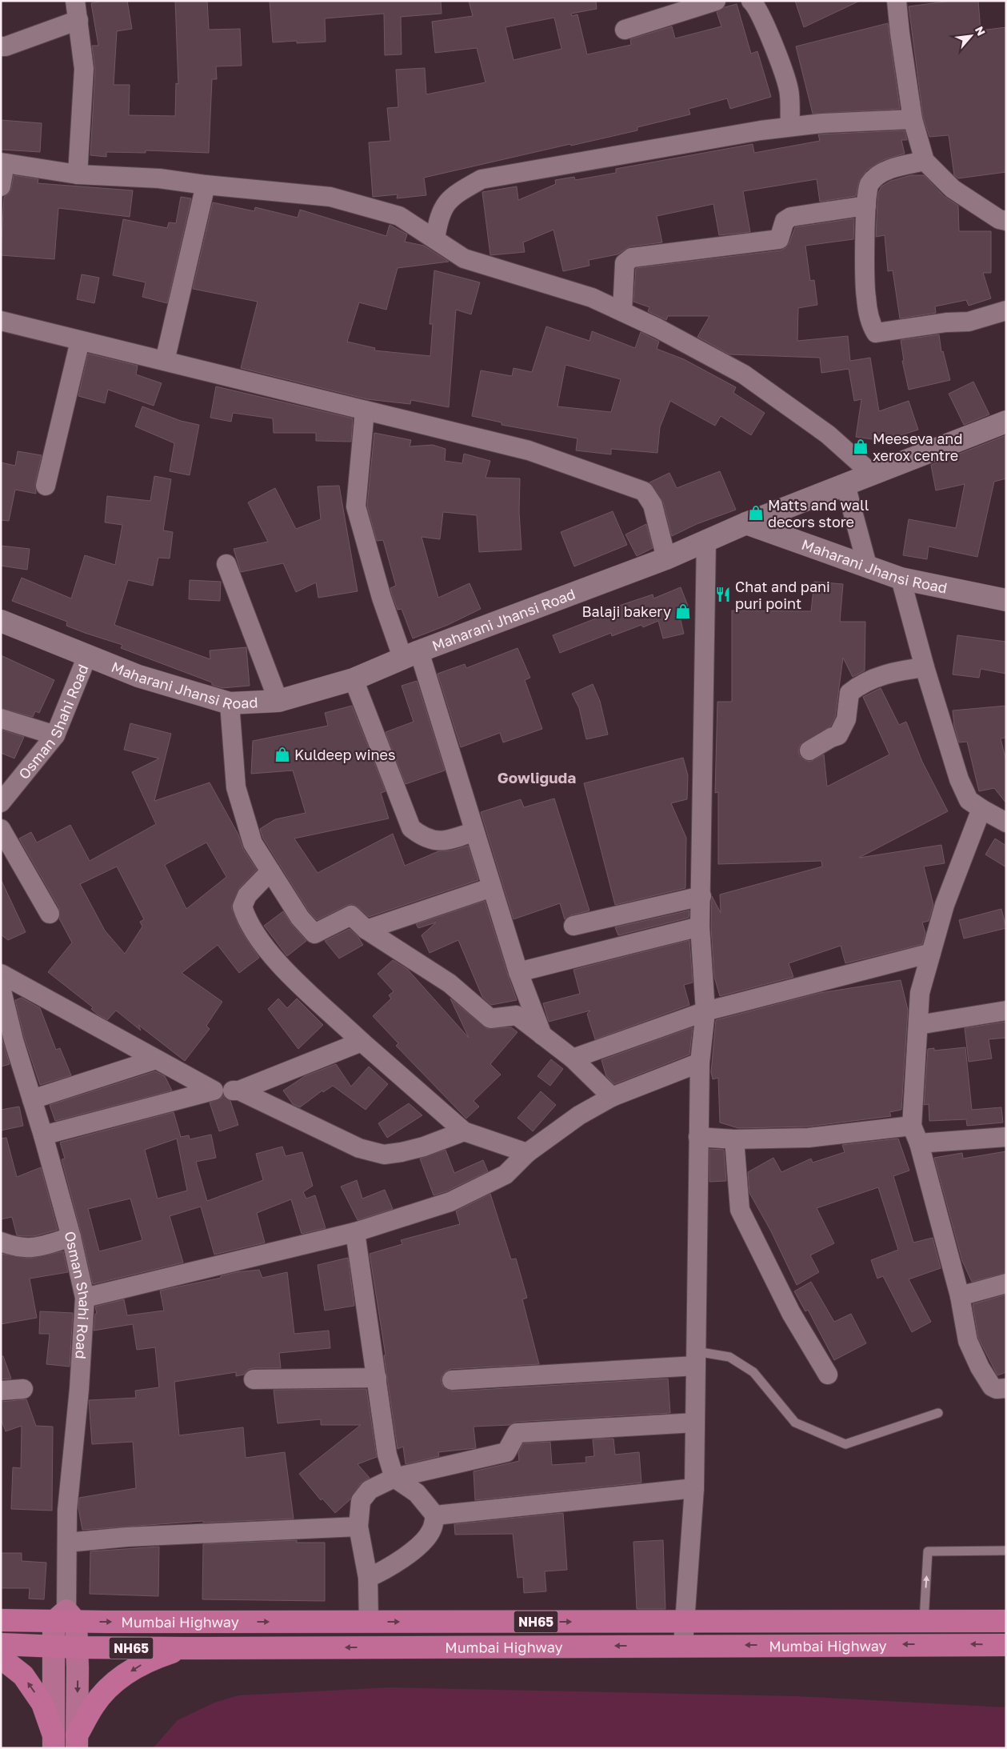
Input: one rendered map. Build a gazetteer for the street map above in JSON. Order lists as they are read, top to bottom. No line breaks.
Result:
{"streets":{"highway":["Mumbai Highway","NH65"],"street":["Maharani Jhansi Road","Osman Shahi Road"]},"crossings":[["Maharani Jhansi Road","Osman Shahi Road"],["Osman Shahi Road","Mumbai Highway"]],"districts":["Gowliguda"],"places":{"shop":["Meeseva and xerox centre","Matts and wall decors store","Balaji bakery","Kuldeep wines"],"restaurant":["Chat and pani puri point"]},"north":"top right"}
